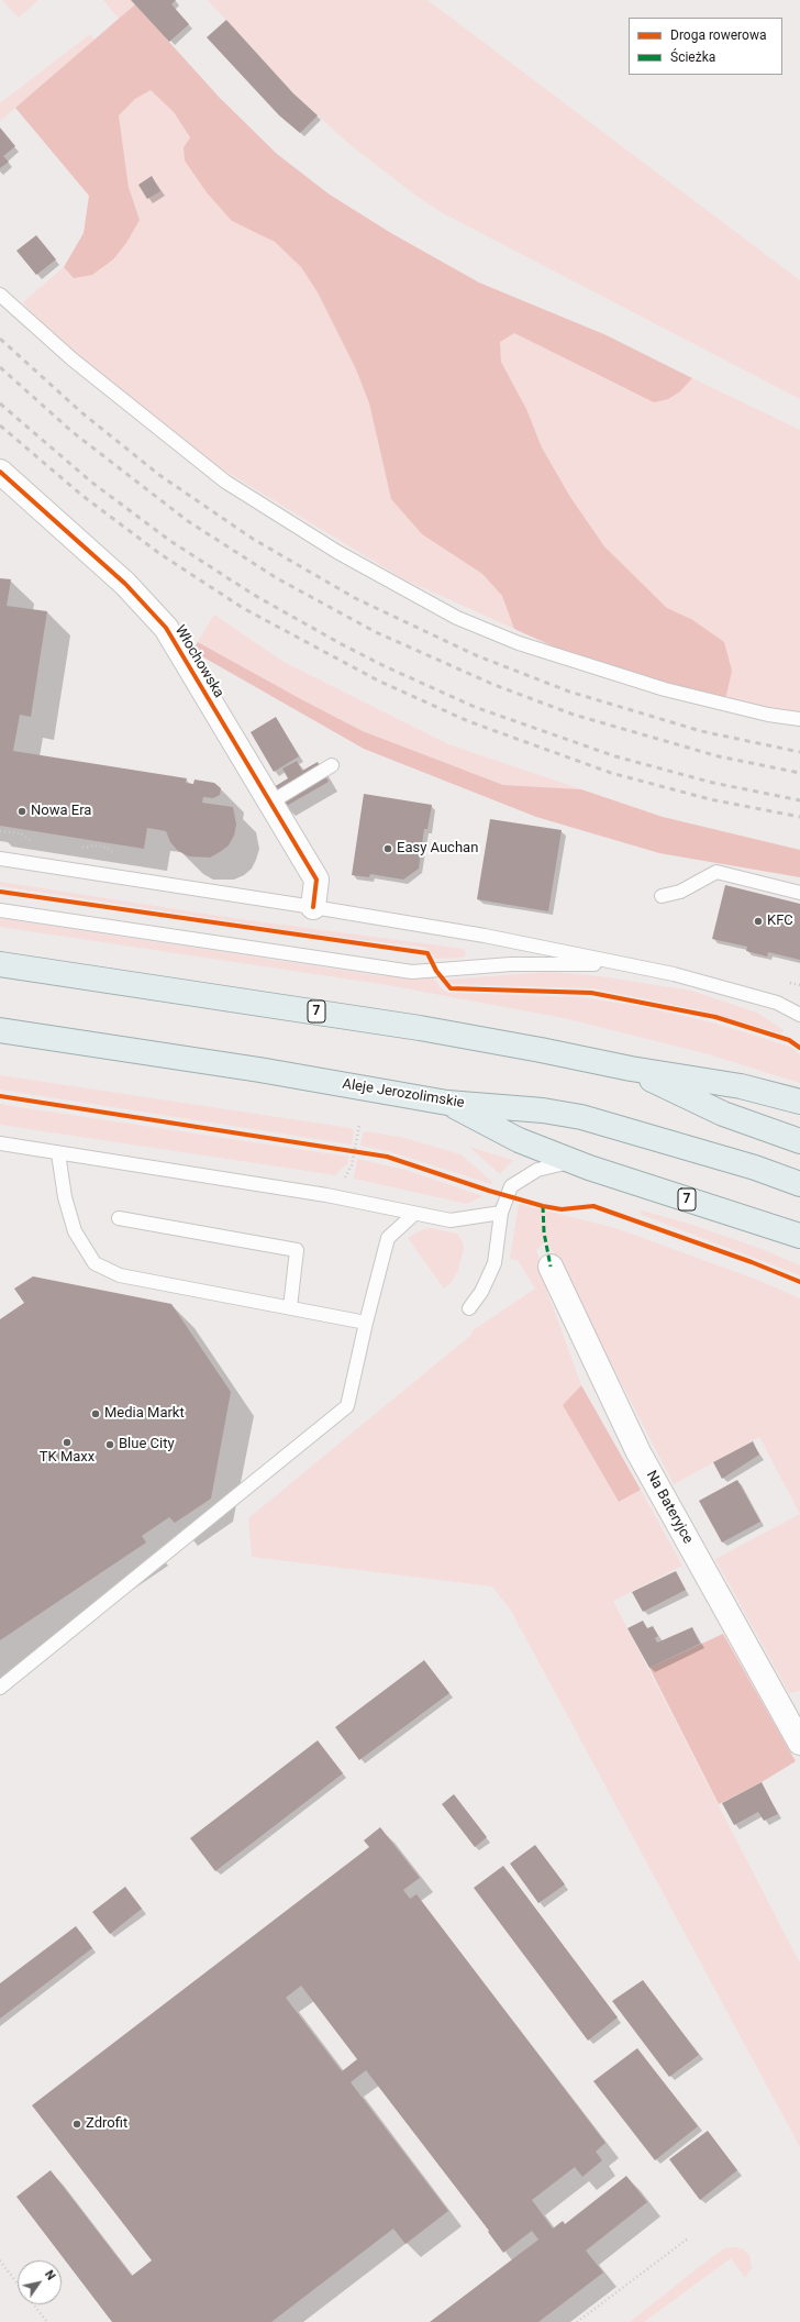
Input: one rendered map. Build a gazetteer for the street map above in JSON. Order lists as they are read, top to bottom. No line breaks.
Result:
{"streets":{"main road":["7","Aleje Jerozolimskie"],"street":["Włochowska","Na Bateryjce"]},"crossings":[["7","Aleje Jerozolimskie"]],"places":["Nowa Era","Easy Auchan","KFC","Media Markt","TK Maxx","Blue City","Zdrofit"],"legend":["Droga rowerowa","Ścieżka"],"north":"top right"}
